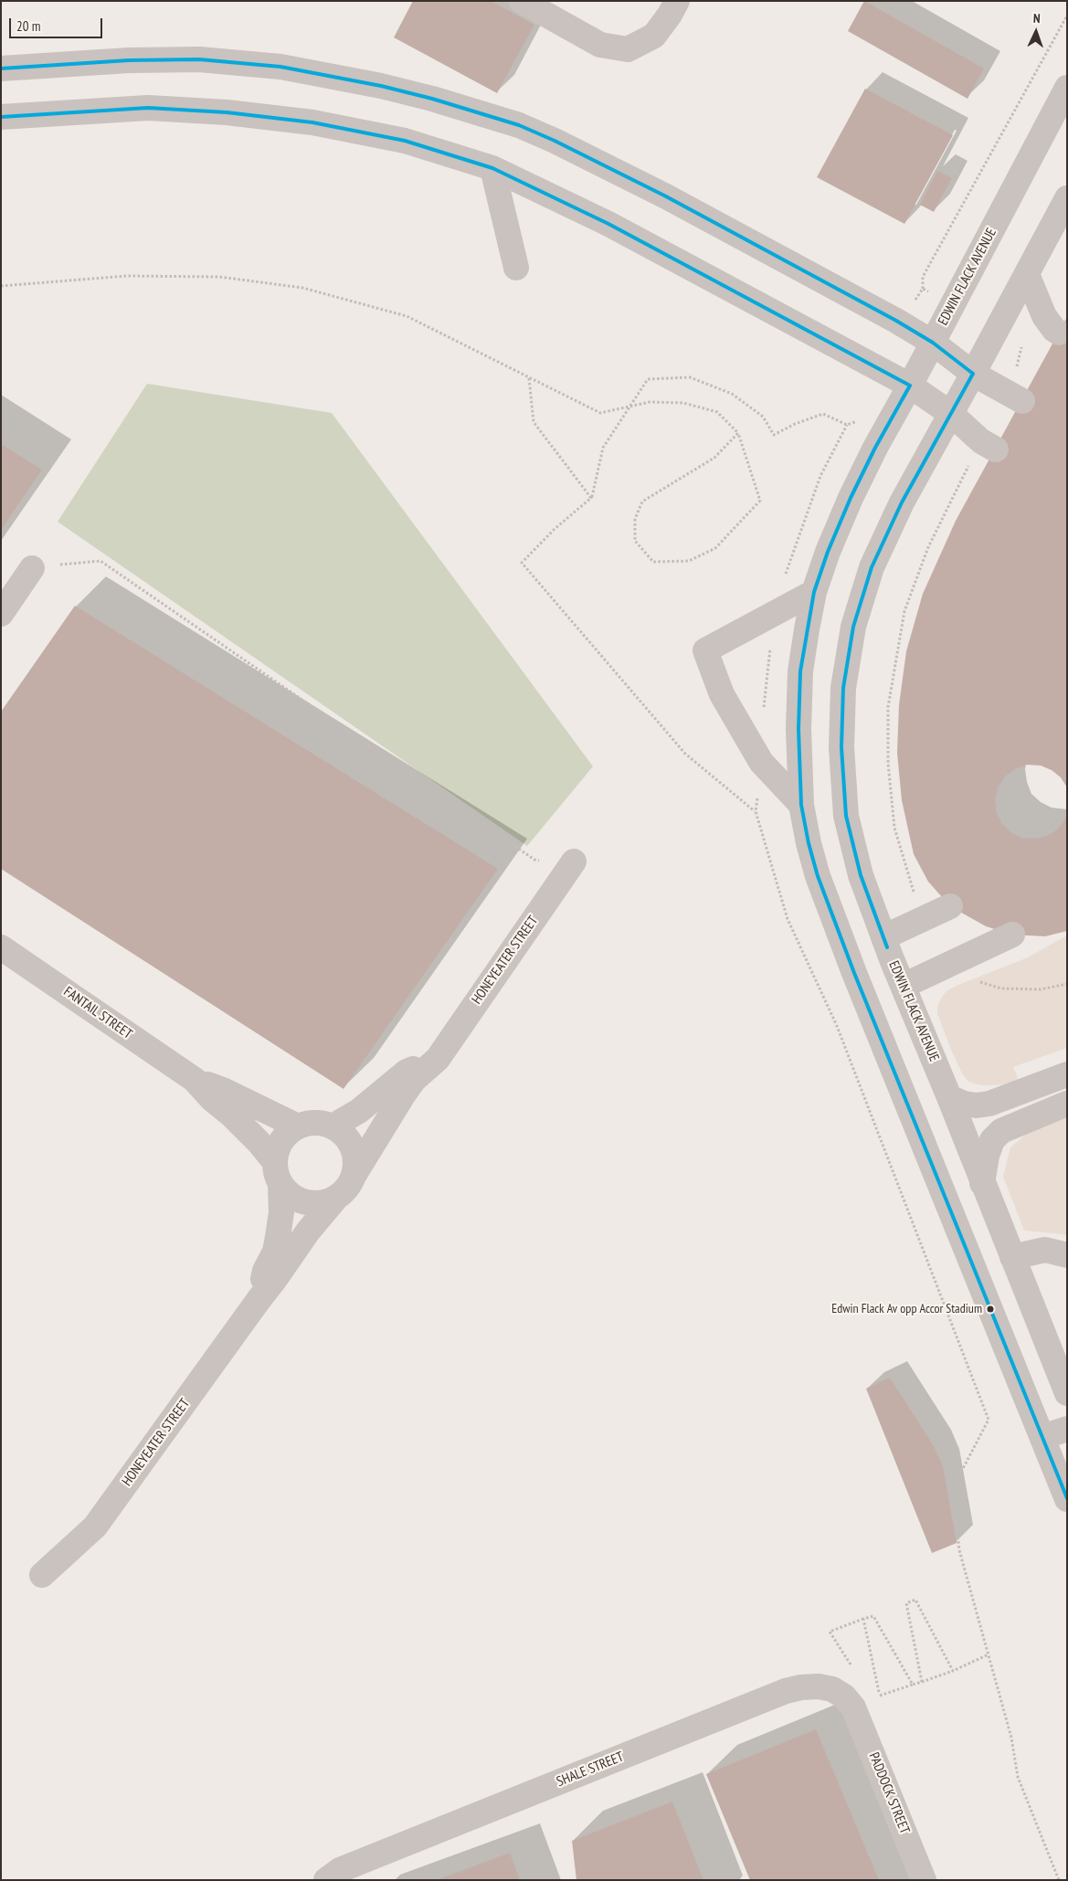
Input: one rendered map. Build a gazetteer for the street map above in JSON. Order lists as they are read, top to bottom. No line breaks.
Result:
{"streets":{"street":["EDWIN FLACK AVENUE","HONEYEATER STREET","FANTAIL STREET","SHALE STREET","PADDOCK STREET"]},"crossings":[["HONEYEATER STREET","FANTAIL STREET"],["SHALE STREET","PADDOCK STREET"]],"places":["Edwin Flack Av opp Accor Stadium"],"scale_bar":"20 m","north":"top"}
